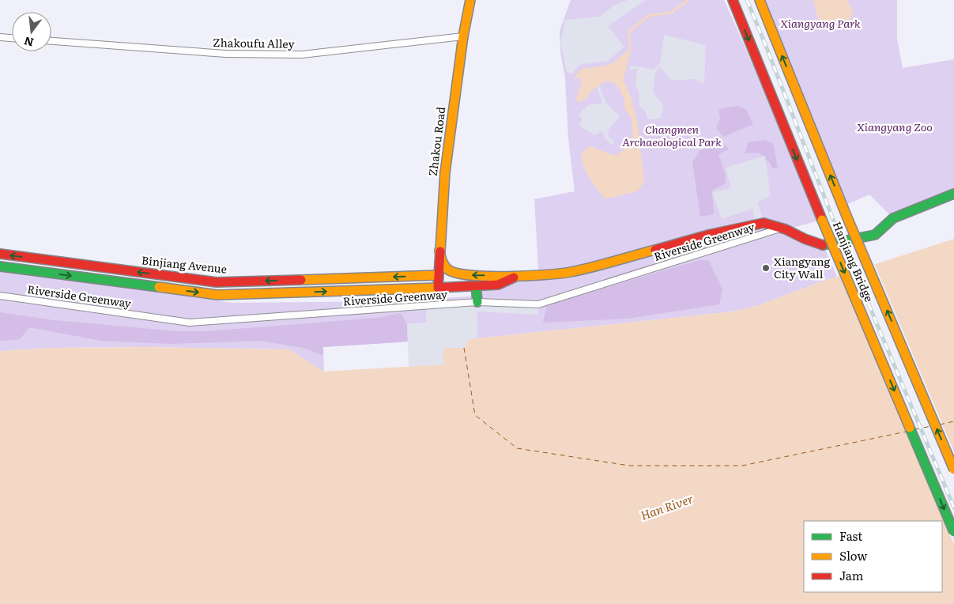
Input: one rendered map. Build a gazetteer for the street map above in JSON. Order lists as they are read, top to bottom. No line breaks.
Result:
{"streets":{"main road":["Zhakou Road","Hanjiang Bridge","Binjiang Avenue"],"street":["Zhakoufu Alley","Riverside Greenway"]},"crossings":[["Zhakoufu Alley","Zhakou Road"],["Zhakou Road","Binjiang Avenue"]],"water":["Han River"],"parks":["Xiangyang Park","Xiangyang Zoo","Changmen Archaeological Park"],"places":["Xiangyang City Wall"],"legend":["Fast","Slow","Jam"],"north":"bottom"}
